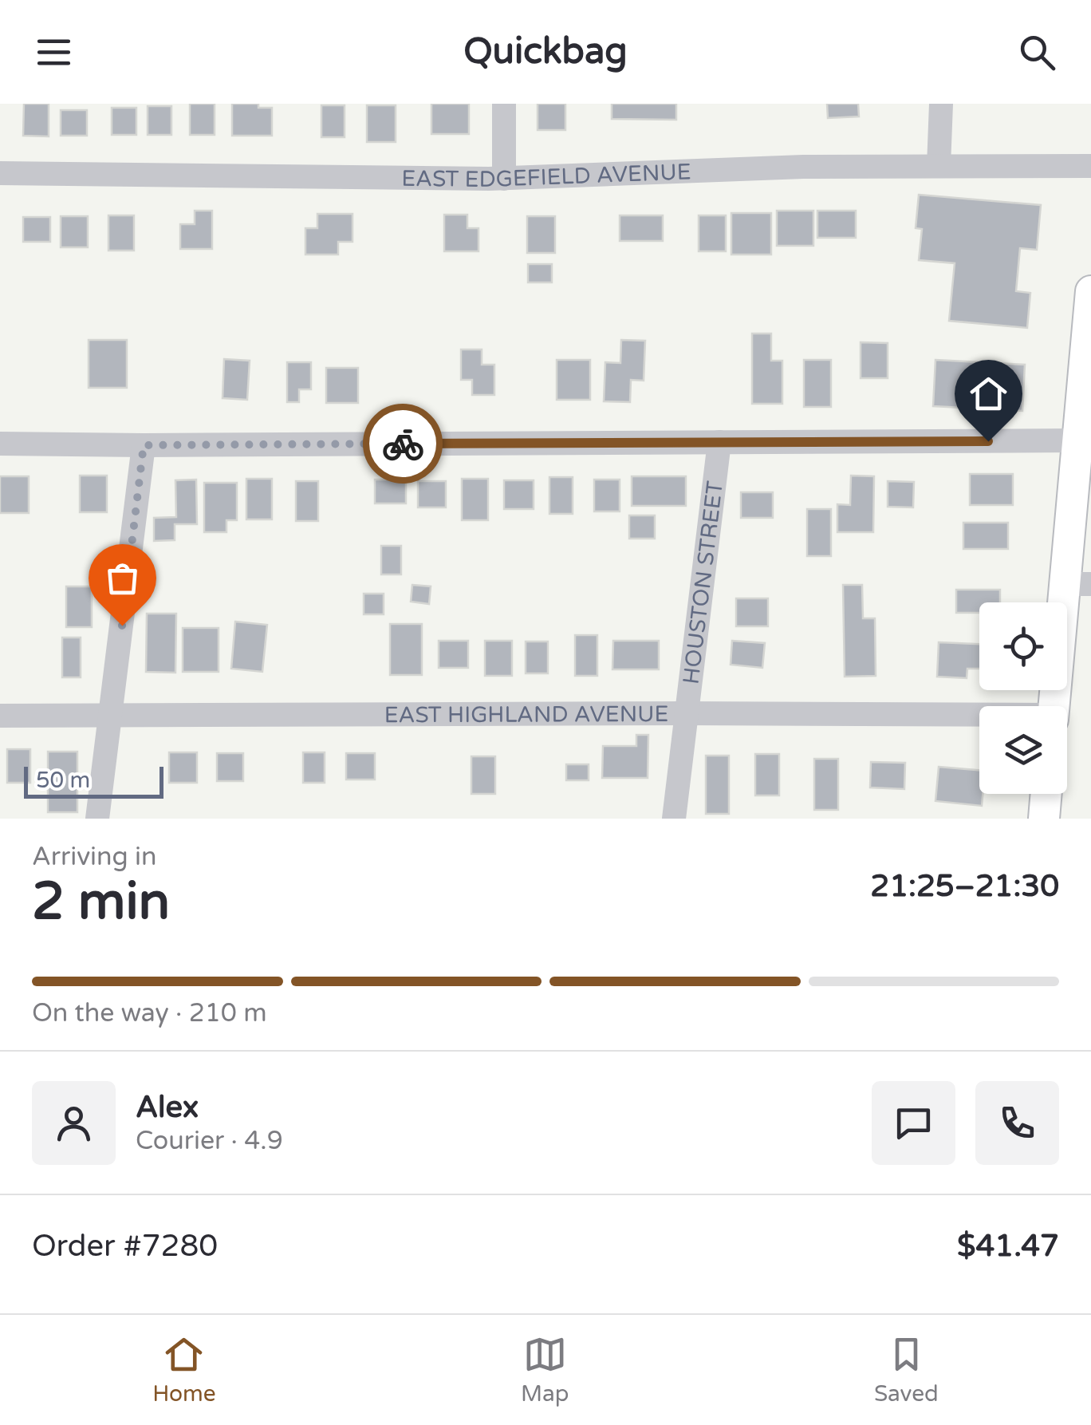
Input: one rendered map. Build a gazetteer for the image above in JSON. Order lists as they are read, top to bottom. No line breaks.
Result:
{"streets":{"street":["EAST EDGEFIELD AVENUE","HOUSTON STREET","EAST HIGHLAND AVENUE"]},"crossings":[["HOUSTON STREET","EAST HIGHLAND AVENUE"]],"scale_bar":"50 m","page":{"header":"Quickbag","scale":"50 m","heading":["2 min","Arriving in","21:25–21:30"],"panel":["Alex","Courier · 4.9","Order #7280","$41.47"],"bar":"On the way · 210 m","tabs":["Home","Map","Saved"]}}
